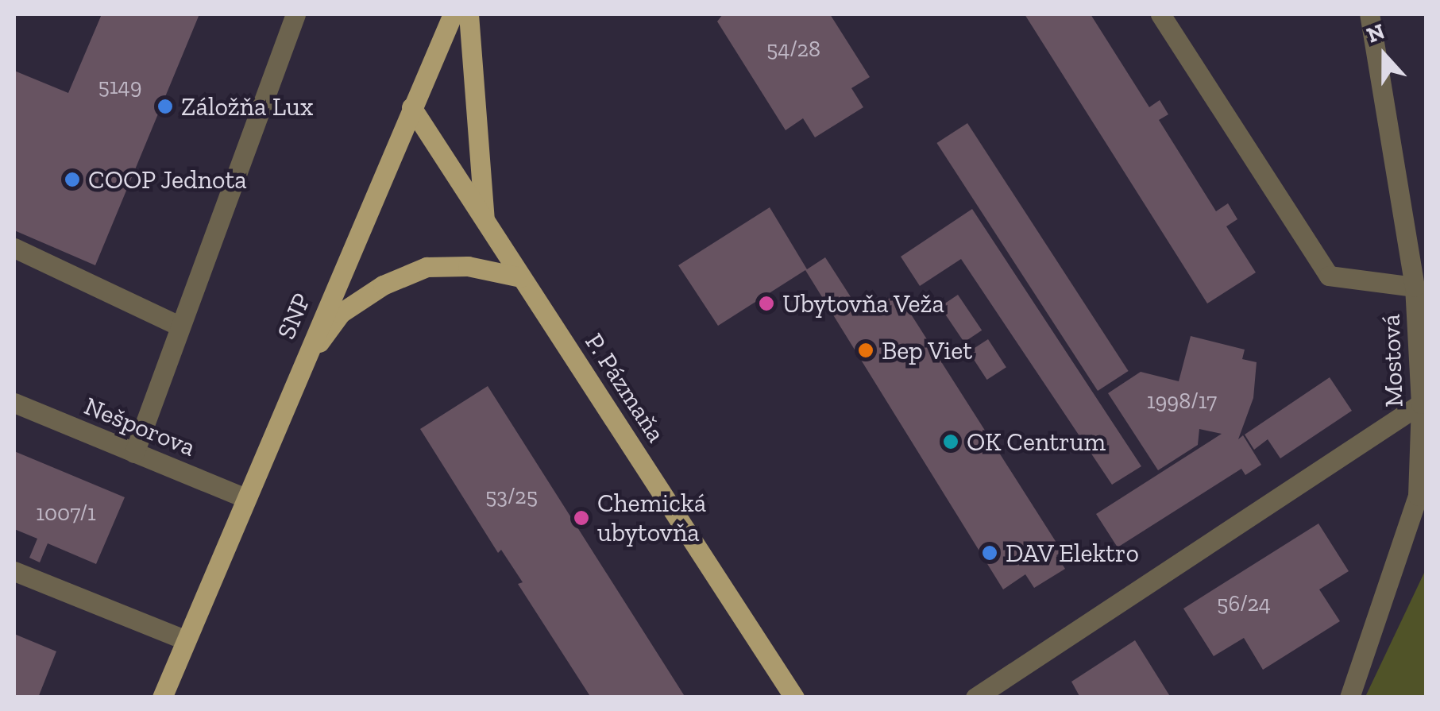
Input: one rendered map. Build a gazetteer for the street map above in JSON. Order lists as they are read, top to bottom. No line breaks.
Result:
{"streets":{"main road":["SNP","P. Pázmaňa"],"street":["Mostová","Nešporova"]},"crossings":[["SNP","P. Pázmaňa"],["SNP","Nešporova"]],"places":["Záložňa Lux","COOP Jednota","Ubytovňa Veža","Bep Viet","OK Centrum","Chemická ubytovňa","DAV Elektro"],"house_numbers":["54/28","5149","1998/17","53/25","1007/1","56/24"],"north":"top"}
